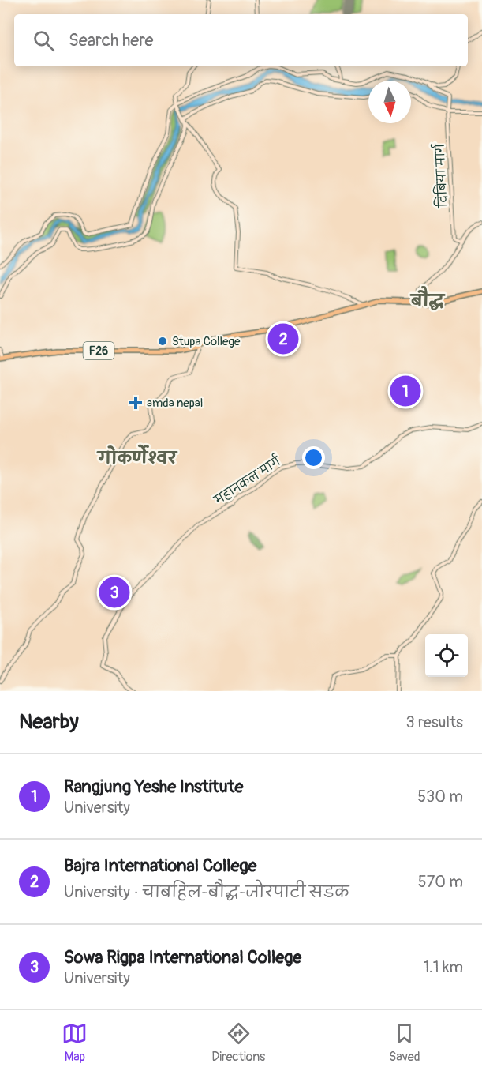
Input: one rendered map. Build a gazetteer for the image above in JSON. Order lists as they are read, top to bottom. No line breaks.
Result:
{"streets":{"main road":["दिबिया मार्ग","F26","महानकल मार्ग"]},"districts":["बौद्ध","गोकर्णेश्वर"],"places":{"other":["Stupa College"],"health":["amda nepal"]},"north":"bottom","page":{"search":"Search here","pins":["2","1","3"],"heading":["Nearby","3 results"],"list":[{"mark":"1","name":"Rangjung Yeshe Institute","note":"University","value":"530 m"},{"mark":"2","name":"Bajra International College","note":"University · चाबहिल-बौद्ध-जोरपाटी सडक","value":"570 m"},{"mark":"3","name":"Sowa Rigpa International College","note":"University","value":"1.1 km"}],"nav":["Map","Directions","Saved"]}}
